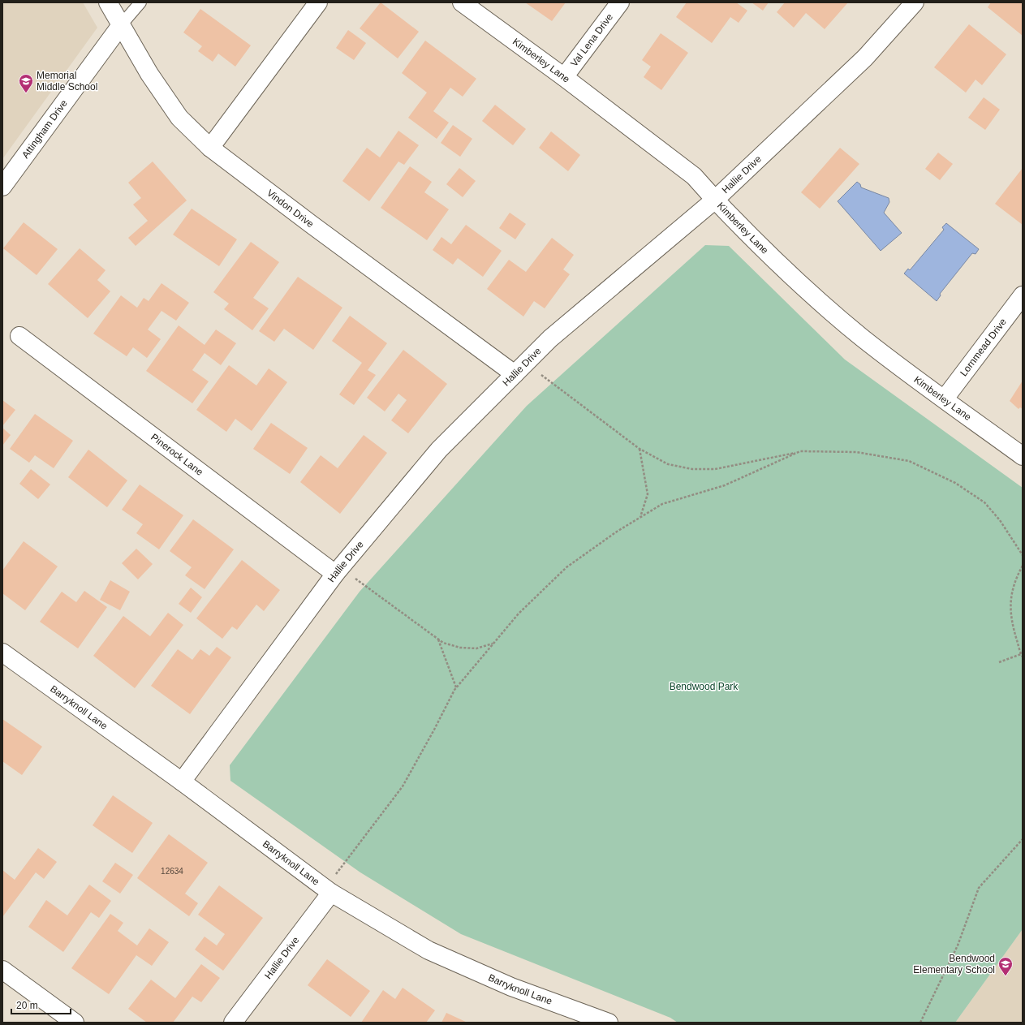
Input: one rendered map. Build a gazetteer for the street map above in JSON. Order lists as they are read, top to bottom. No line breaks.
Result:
{"streets":{"street":["Val Lena Drive","Kimberley Lane","Attingham Drive","Hallie Drive","Vindon Drive","Lornmead Drive","Pinerock Lane","Barryknoll Lane"]},"crossings":[["Val Lena Drive","Kimberley Lane"],["Kimberley Lane","Hallie Drive"],["Kimberley Lane","Lornmead Drive"],["Attingham Drive","Vindon Drive"],["Hallie Drive","Vindon Drive"],["Hallie Drive","Pinerock Lane"],["Hallie Drive","Barryknoll Lane"]],"parks":["Bendwood Park"],"places":{"school or university":["Memorial Middle School","Bendwood Elementary School"]},"house_numbers":["12634"],"scale_bar":"20 m"}
